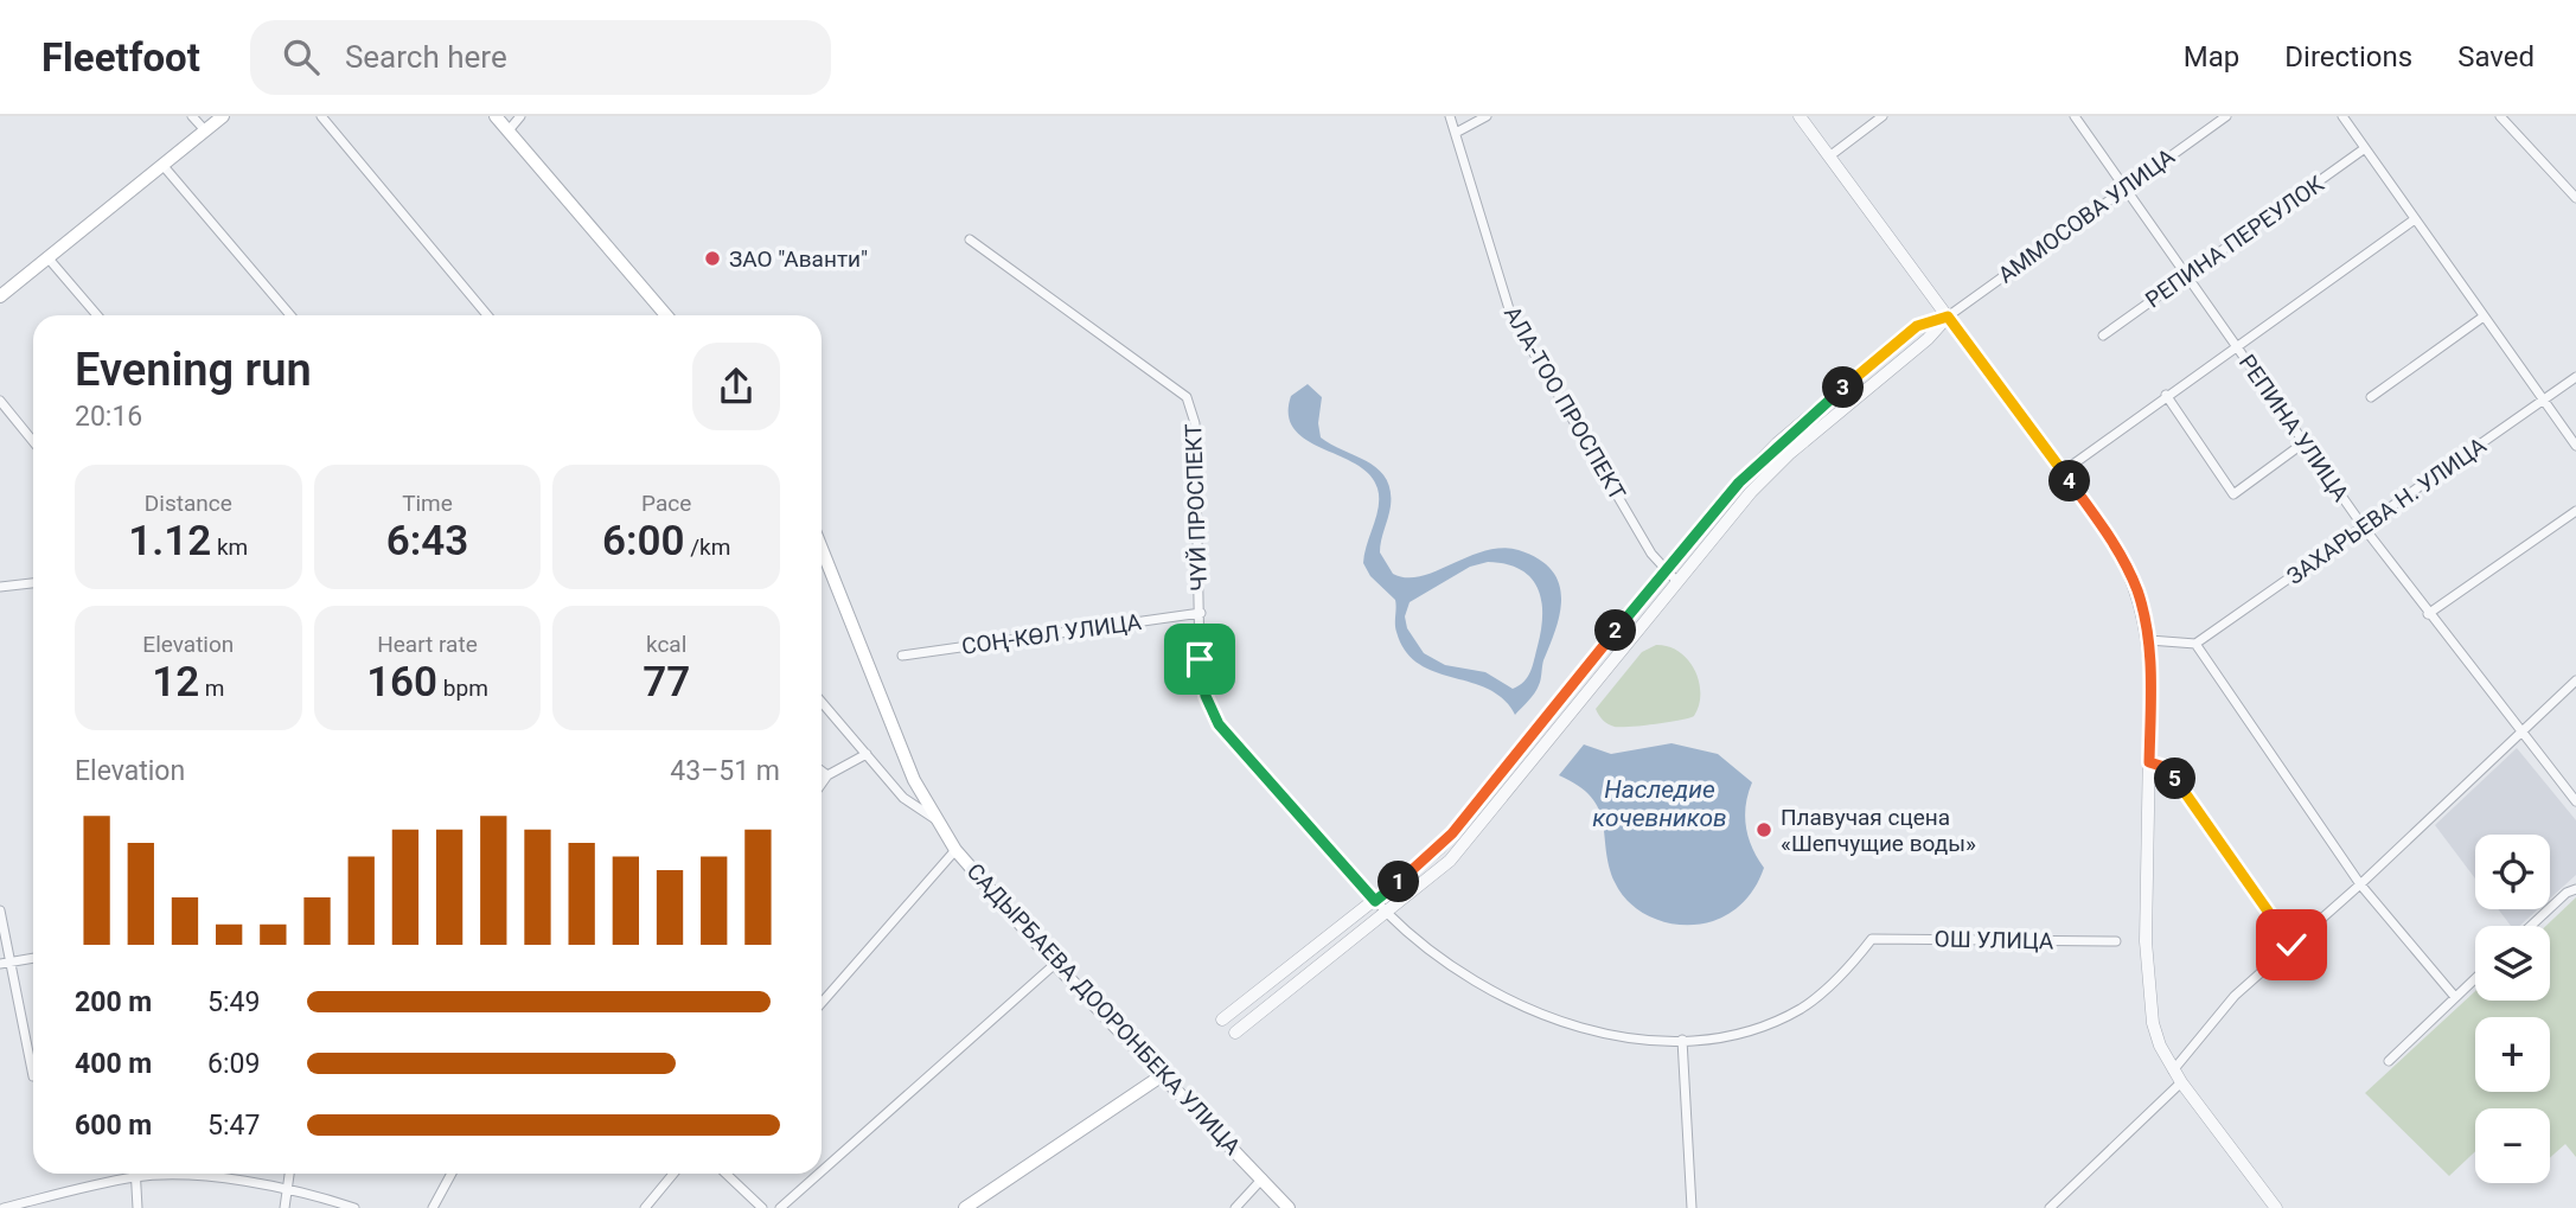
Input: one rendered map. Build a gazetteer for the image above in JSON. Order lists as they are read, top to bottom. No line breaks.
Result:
{"streets":{"main road":["САДЫРБАЕВА ДООРОНБЕКА УЛИЦА"],"street":["АММОСОВА УЛИЦА","РЕПИНА ПЕРЕУЛОК","АЛА-ТОО ПРОСПЕКТ","РЕПИНА УЛИЦА","ЧҮЙ ПРОСПЕКТ","ЗАХАРЬЕВА Н. УЛИЦА","СОҢ-КӨЛ УЛИЦА","ОШ УЛИЦА"]},"crossings":[["АММОСОВА УЛИЦА","РЕПИНА УЛИЦА"],["РЕПИНА ПЕРЕУЛОК","РЕПИНА УЛИЦА"],["РЕПИНА УЛИЦА","ЗАХАРЬЕВА Н. УЛИЦА"],["ЧҮЙ ПРОСПЕКТ","СОҢ-КӨЛ УЛИЦА"],["ЧҮЙ ПРОСПЕКТ","ОШ УЛИЦА"]],"water":["Наследие кочевников"],"places":["ЗАО \"Аванти\"","Плавучая сцена «Шепчущие воды»"],"page":{"header":"Fleetfoot","search":"Search here","nav":["Map","Directions","Saved"],"heading":["Evening run","20:16"],"pins":["3","4","2","5","1"],"stats":[["Distance","1.12 km"],["Time","6:43"],["Pace","6:00 /km"],["Elevation","12 m"],["Heart rate","160 bpm"],["kcal","77"]],"chart":["Elevation","43–51 m"],"map_buttons":["+","−"],"list":[{"name":"200 m","note":"5:49"},{"name":"400 m","note":"6:09"},{"name":"600 m","note":"5:47"}]}}
